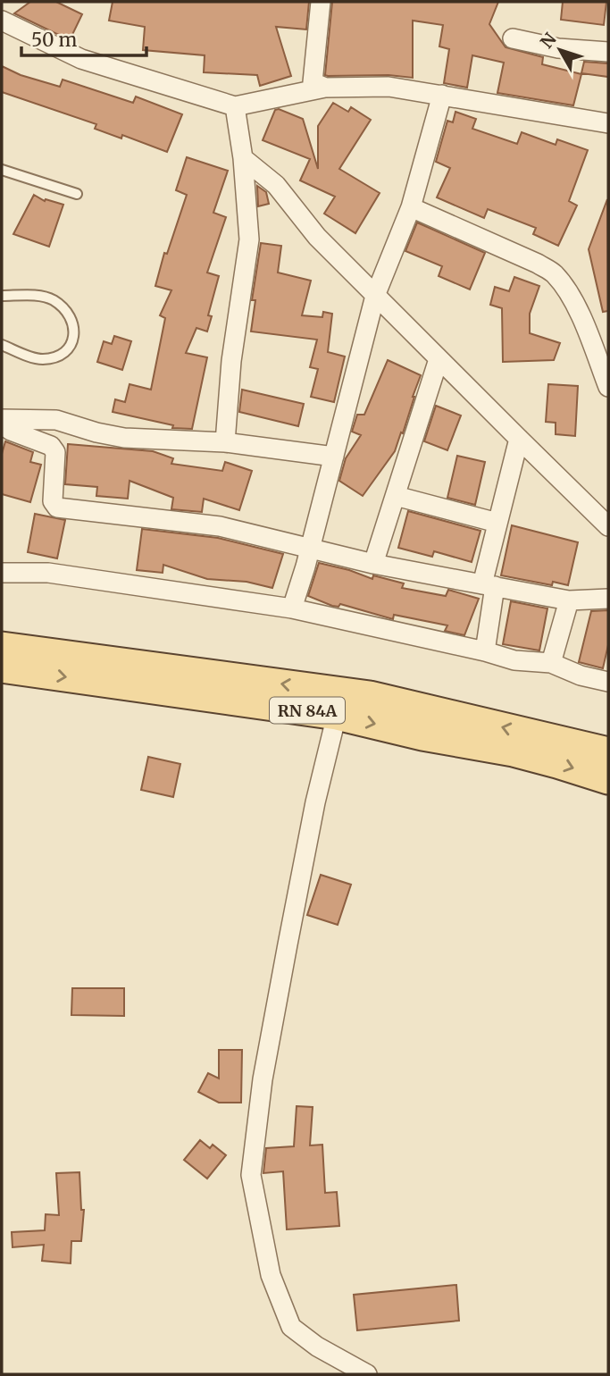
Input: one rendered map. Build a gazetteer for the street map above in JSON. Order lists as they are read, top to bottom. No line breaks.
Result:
{"streets":{"main road":["RN 84A"]},"scale_bar":"50 m","north":"top left"}
